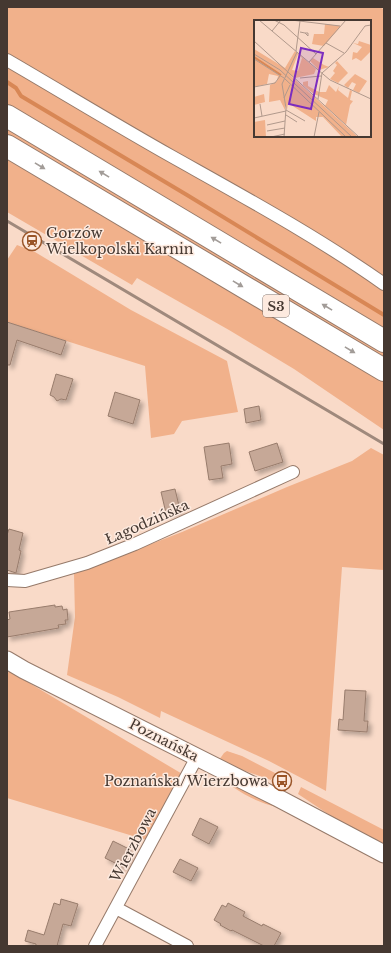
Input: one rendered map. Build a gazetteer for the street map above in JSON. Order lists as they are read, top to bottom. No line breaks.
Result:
{"streets":{"highway":["S3"],"main road":["Poznańska"],"street":["Łagodzińska","Wierzbowa"]},"crossings":[["Poznańska","Wierzbowa"]],"places":{"station":["Gorzów Wielkopolski Karnin"],"bus stop":["Poznańska/Wierzbowa"]}}
